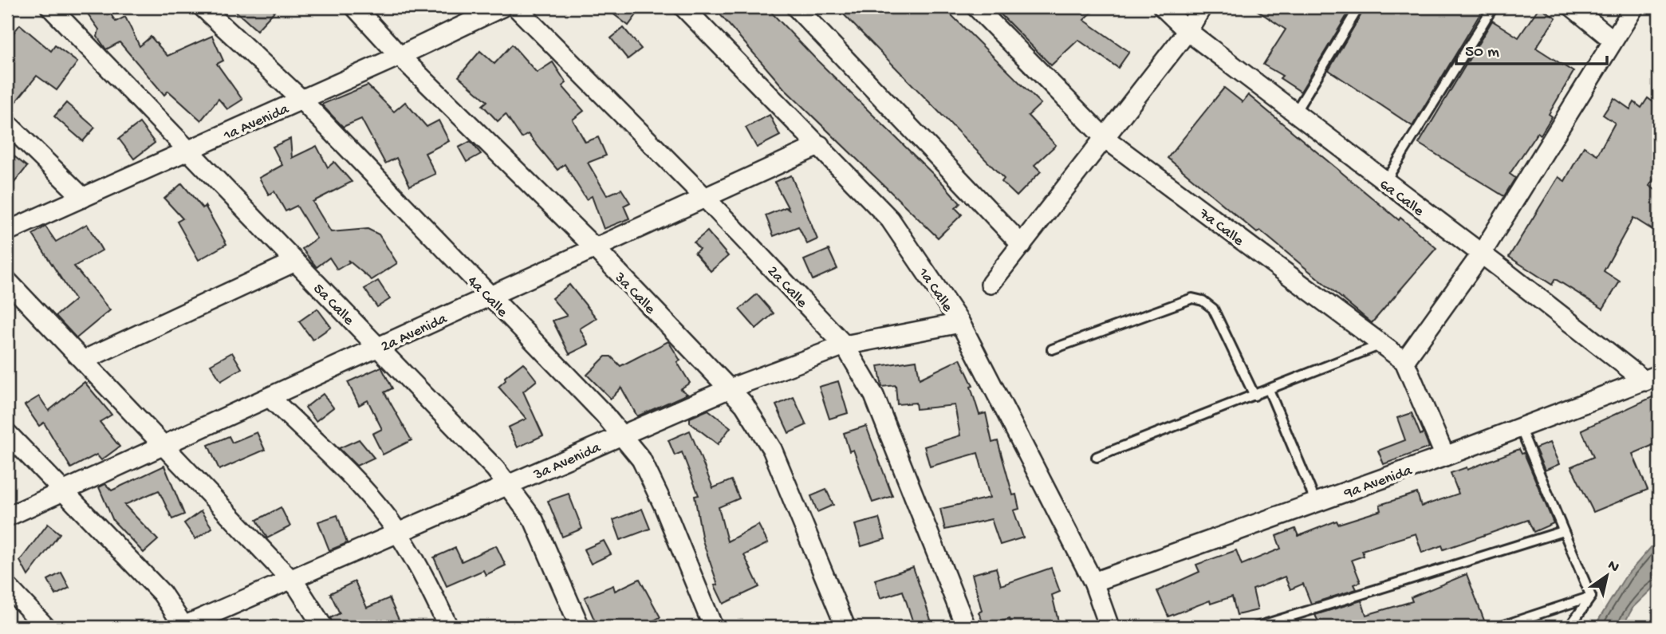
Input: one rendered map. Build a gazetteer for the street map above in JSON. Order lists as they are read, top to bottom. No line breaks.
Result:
{"streets":{"street":["1a Avenida","6a Calle","7a Calle","2a Calle","1a Calle","3a Calle","4a Calle","5a Calle","2a Avenida","3a Avenida","9a Avenida"]},"crossings":[["1a Avenida","3a Calle"],["1a Avenida","4a Calle"],["1a Avenida","5a Calle"],["6a Calle","9a Avenida"],["2a Calle","2a Avenida"],["2a Calle","3a Avenida"],["1a Calle","2a Avenida"],["1a Calle","3a Avenida"],["1a Calle","9a Avenida"],["3a Calle","2a Avenida"],["3a Calle","3a Avenida"],["4a Calle","2a Avenida"],["4a Calle","3a Avenida"],["5a Calle","2a Avenida"],["5a Calle","3a Avenida"]],"scale_bar":"50 m","north":"top right"}
